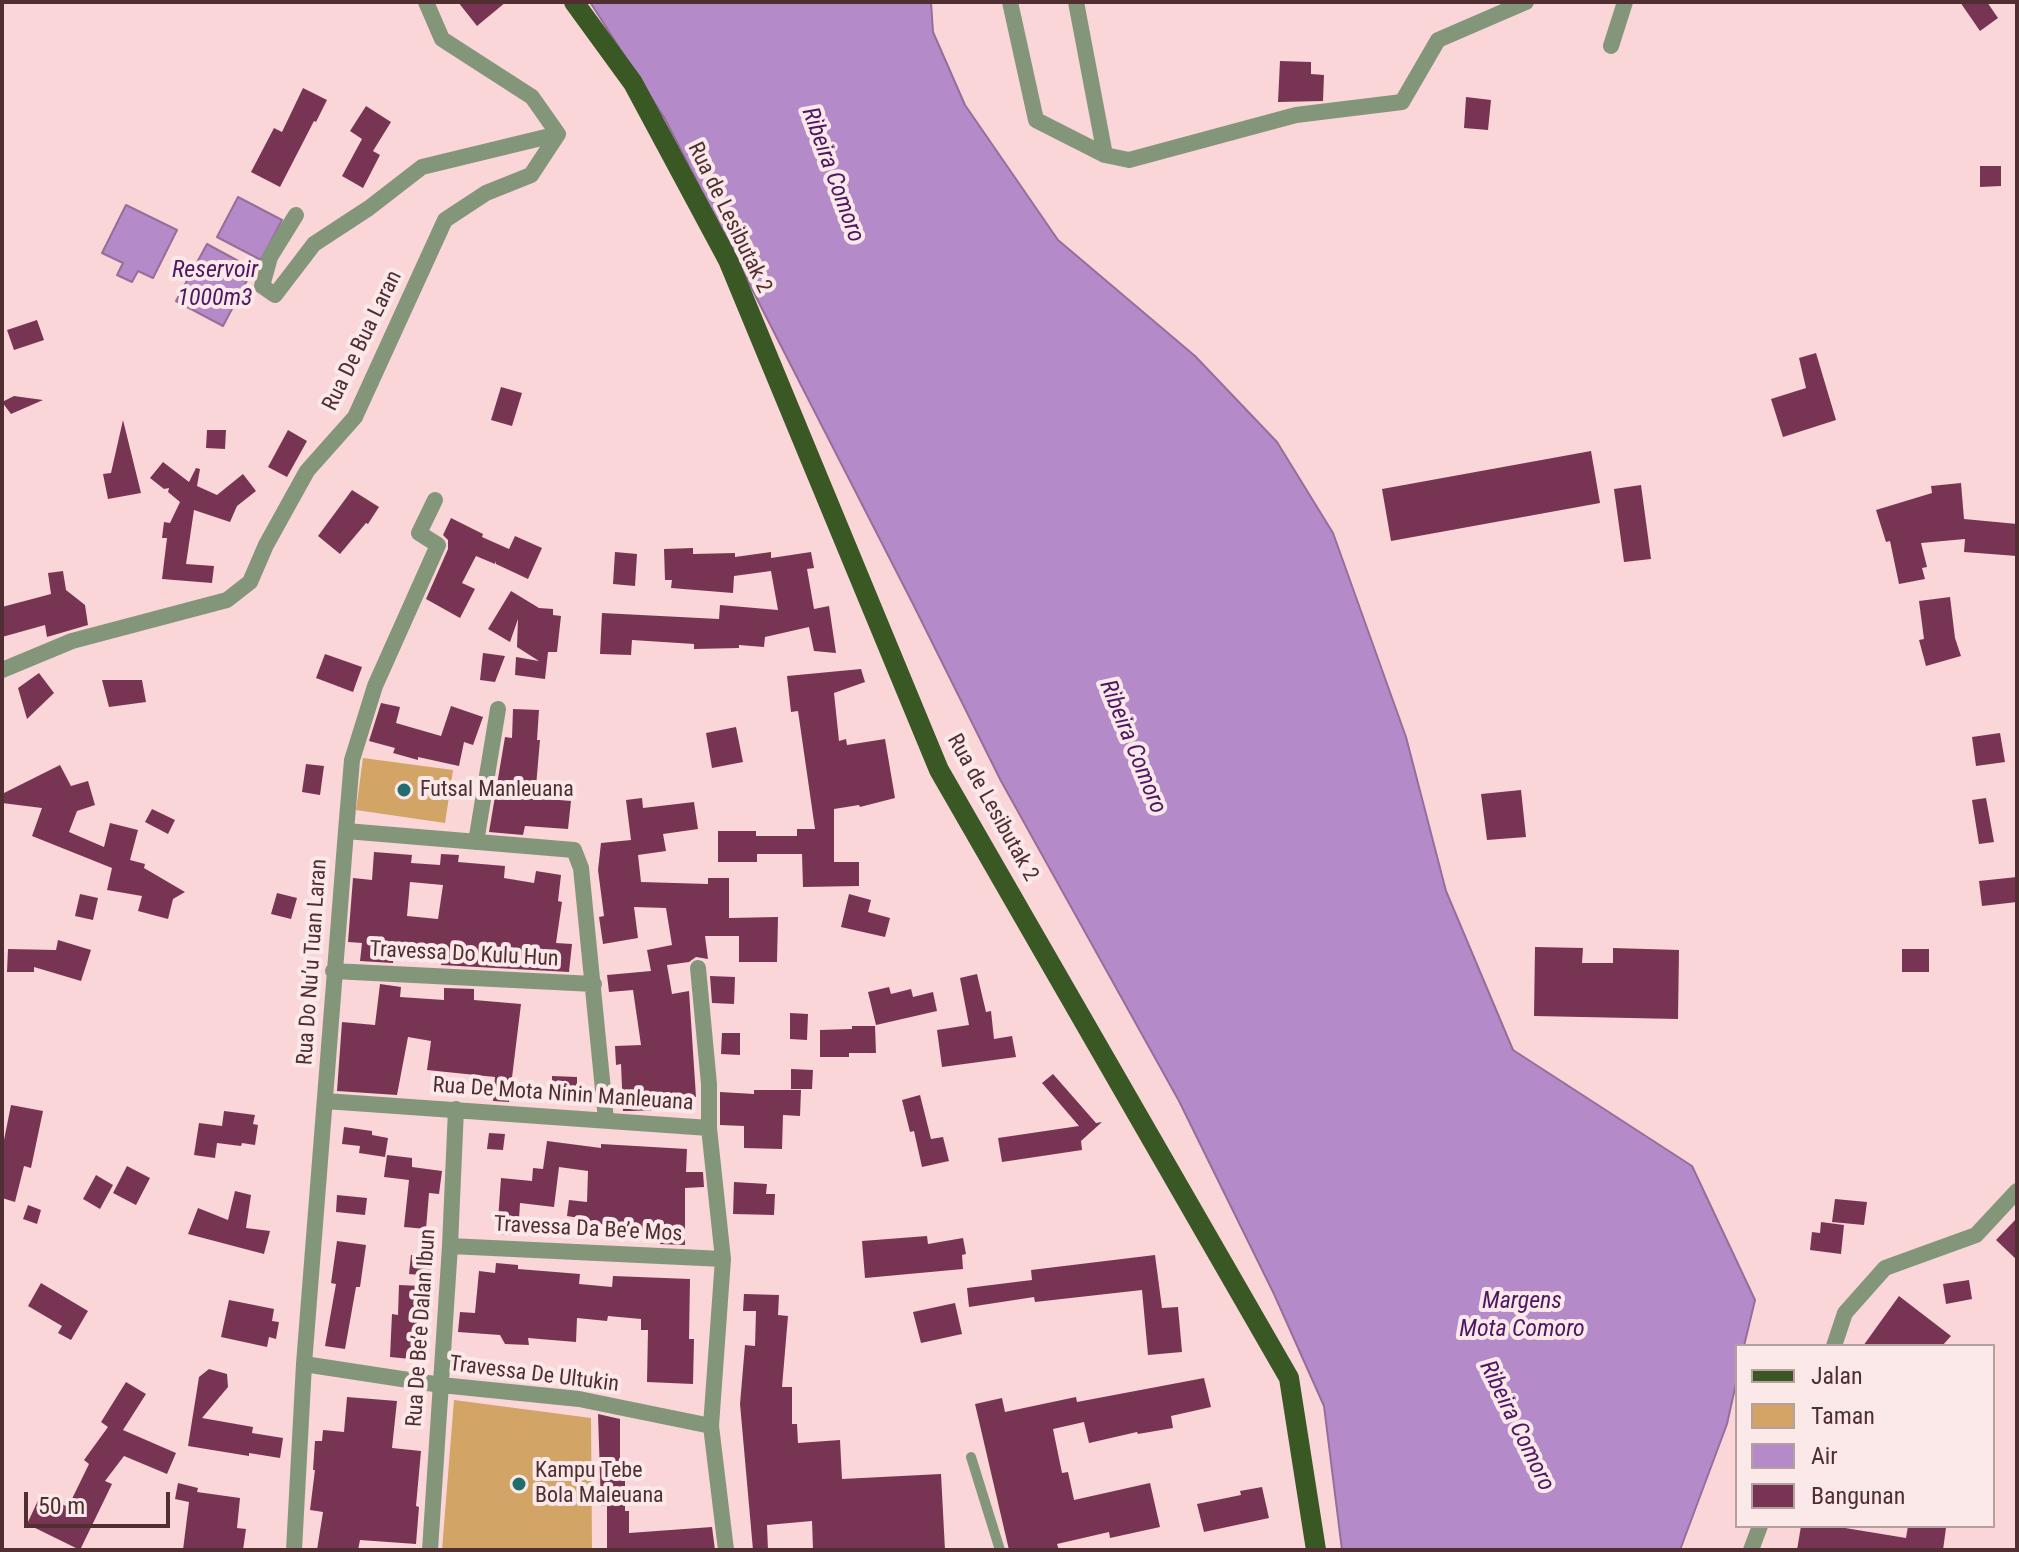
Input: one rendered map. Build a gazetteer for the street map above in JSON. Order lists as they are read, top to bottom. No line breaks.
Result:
{"streets":{"main road":["Rua de Lesibutak 2"],"street":["Rua De Bua Laran","Travessa Do Kulu Hun","Rua Do Nu’u Tuan Laran","Rua De Mota Ninin Manleuana","Travessa Da Be’e Mos","Rua De Be’e Dalan Ibun","Travessa De Ultukin"]},"crossings":[["Travessa Do Kulu Hun","Rua Do Nu’u Tuan Laran"],["Rua Do Nu’u Tuan Laran","Rua De Mota Ninin Manleuana"],["Rua Do Nu’u Tuan Laran","Travessa De Ultukin"],["Rua De Mota Ninin Manleuana","Travessa Da Be’e Mos"],["Rua De Mota Ninin Manleuana","Rua De Be’e Dalan Ibun"],["Rua De Mota Ninin Manleuana","Travessa De Ultukin"],["Travessa Da Be’e Mos","Rua De Be’e Dalan Ibun"],["Rua De Be’e Dalan Ibun","Travessa De Ultukin"]],"water":["Ribeira Comoro","Reservoir 1000m3","Margens Mota Comoro"],"places":["Futsal Manleuana","Kampu Tebe Bola Maleuana"],"legend":["Jalan","Taman","Air","Bangunan"],"scale_bar":"50 m"}
